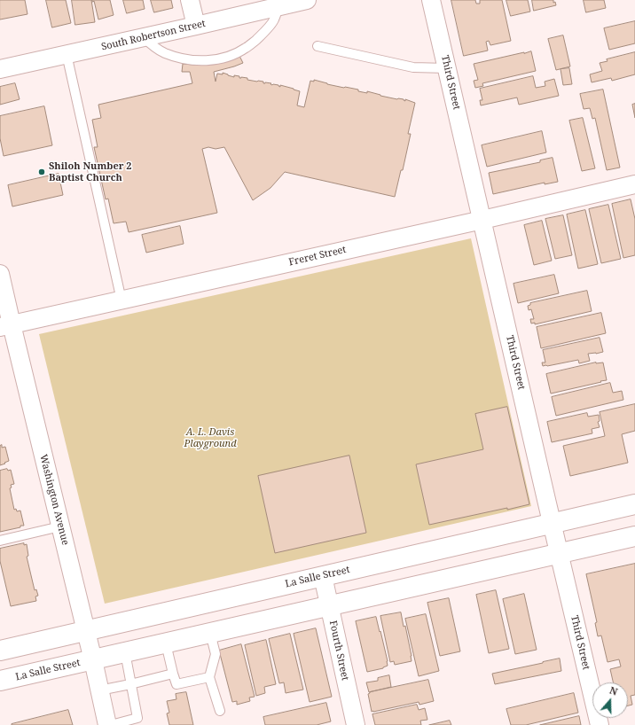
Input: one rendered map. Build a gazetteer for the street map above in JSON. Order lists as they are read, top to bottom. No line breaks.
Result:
{"streets":{"street":["South Robertson Street","Third Street","Freret Street","Washington Avenue","La Salle Street","Fourth Street"]},"crossings":[["Third Street","Freret Street"],["Third Street","La Salle Street"],["Freret Street","Washington Avenue"],["Washington Avenue","La Salle Street"],["La Salle Street","Fourth Street"]],"parks":["A. L. Davis Playground"],"places":["Shiloh Number 2 Baptist Church"],"north":"top"}
